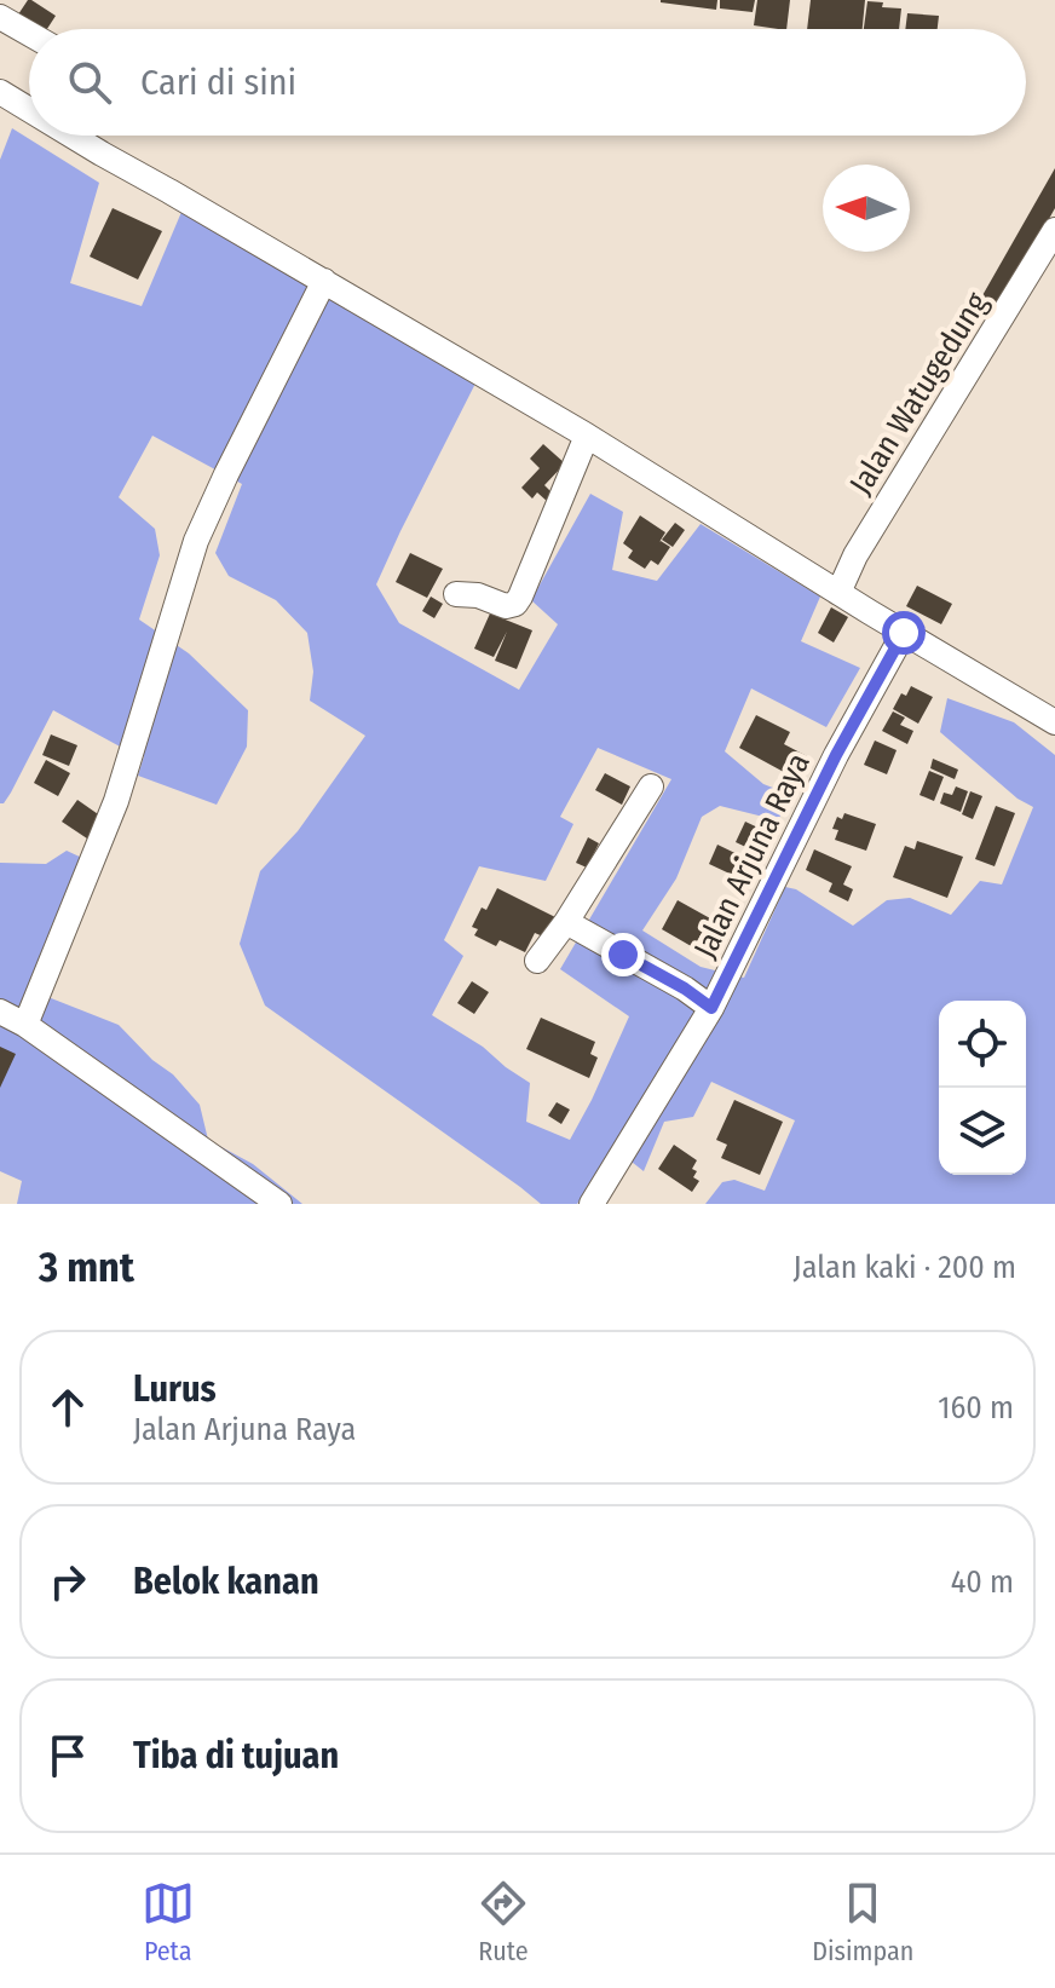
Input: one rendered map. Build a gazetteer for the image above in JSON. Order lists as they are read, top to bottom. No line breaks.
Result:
{"streets":{"street":["Jalan Watugedung","Jalan Arjuna Raya"]},"north":"left","page":{"search":"Cari di sini","heading":["3 mnt","Jalan kaki · 200 m"],"list":[["Lurus","Jalan Arjuna Raya","160 m"],["Belok kanan","40 m"],"Tiba di tujuan"],"nav":["Peta","Rute","Disimpan"]}}
